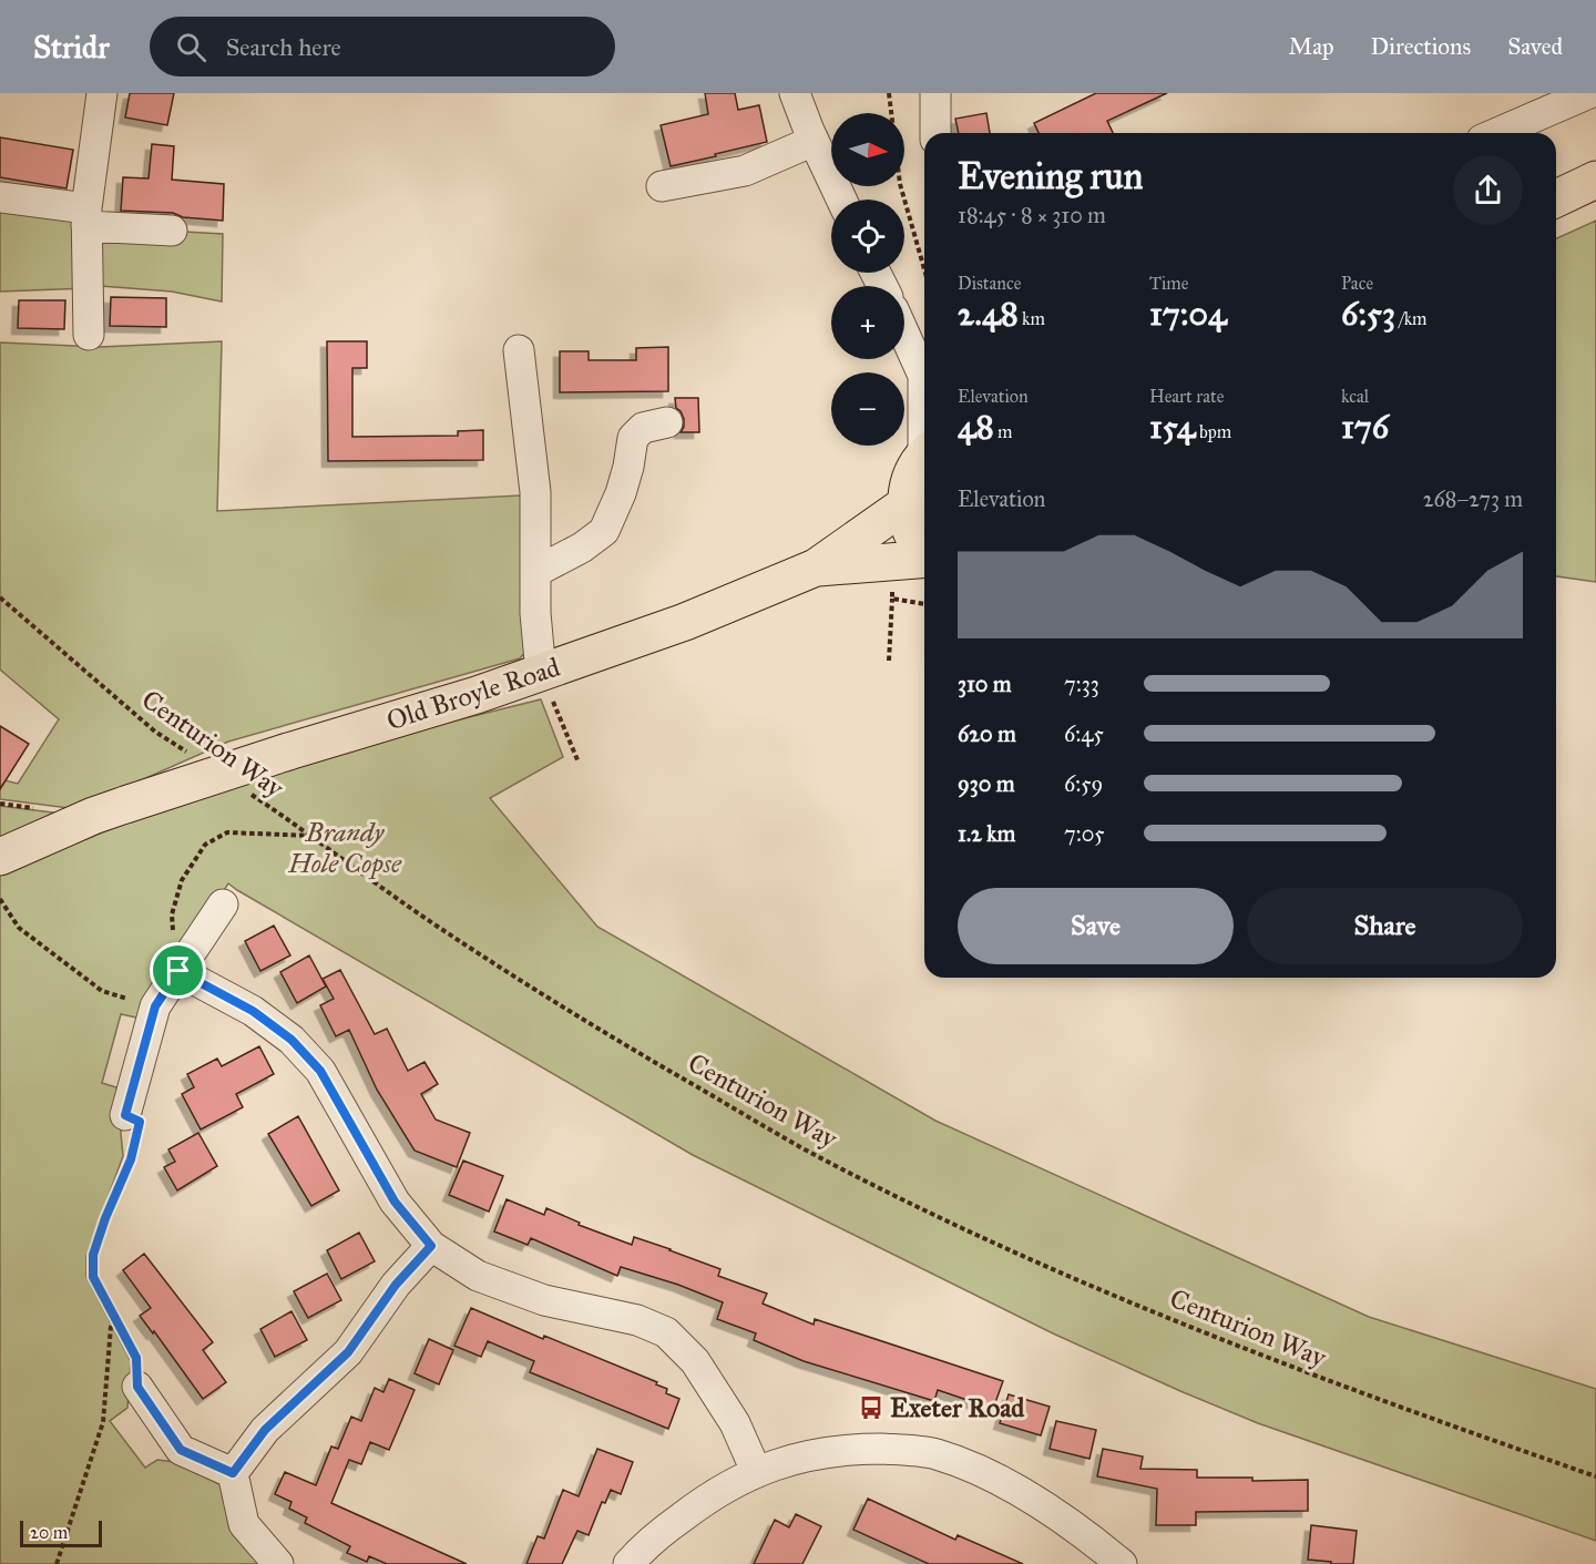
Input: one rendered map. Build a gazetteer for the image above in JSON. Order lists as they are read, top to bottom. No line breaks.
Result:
{"streets":{"main road":["Old Broyle Road"],"path":["Centurion Way"]},"parks":["Brandy Hole Copse"],"places":{"bus stop":["Exeter Road"]},"scale_bar":"20 m","north":"right","page":{"header":"Stridr","search":"Search here","nav":["Map","Directions","Saved"],"map_buttons":["+","−"],"heading":["Evening run","18:45 · 8 × 310 m"],"stats":[["Distance","2.48 km"],["Time","17:04"],["Pace","6:53 /km"],["Elevation","48 m"],["Heart rate","154 bpm"],["kcal","176"]],"chart":["Elevation","268–273 m"],"list":[{"name":"310 m","note":"7:33"},{"name":"620 m","note":"6:45"},{"name":"930 m","note":"6:59"},{"name":"1.2 km","note":"7:05"}],"buttons":["Save","Share"],"scale":"20 m"}}
